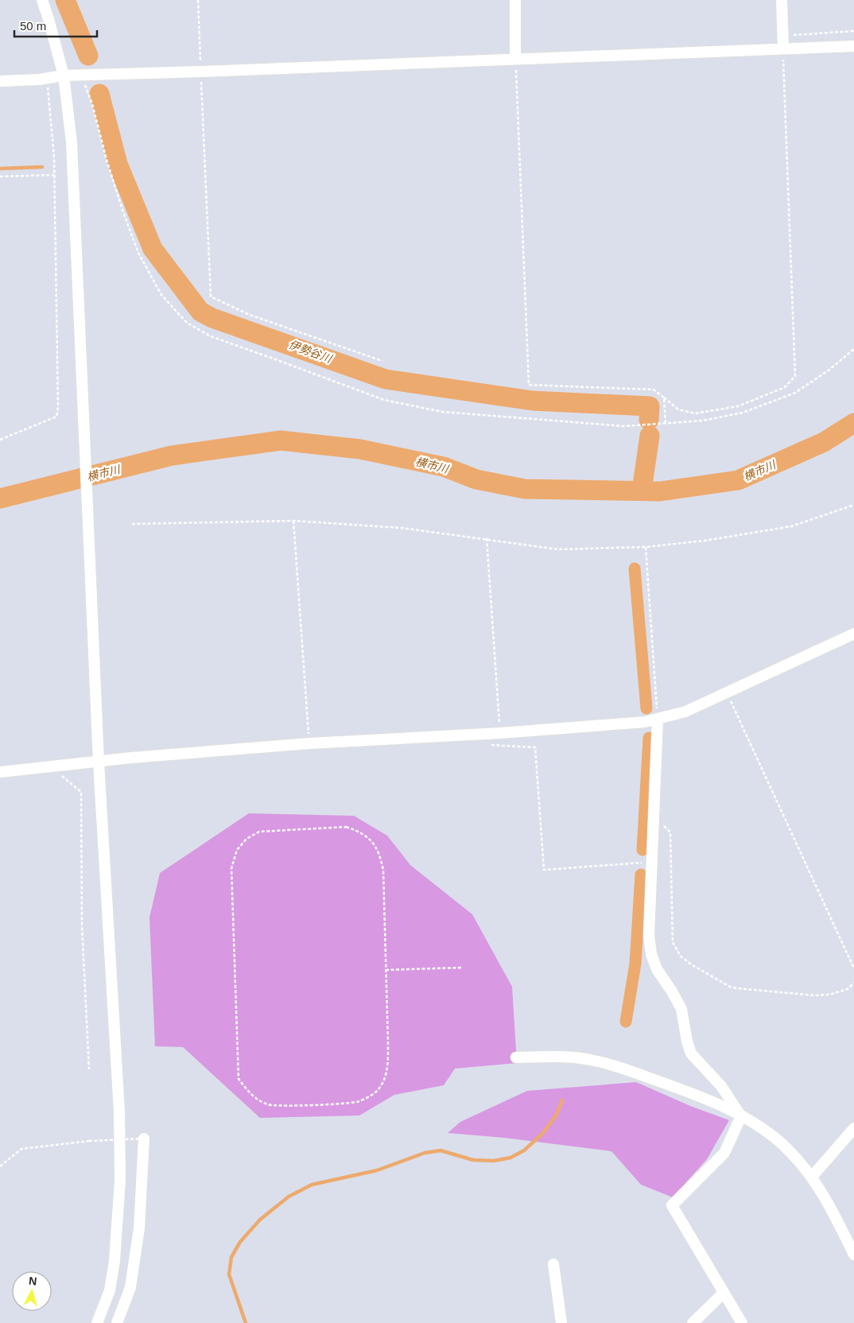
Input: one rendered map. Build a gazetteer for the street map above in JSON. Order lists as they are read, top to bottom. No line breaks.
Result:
{"water":["伊勢谷川","横市川"],"scale_bar":"50 m","north":"top"}
